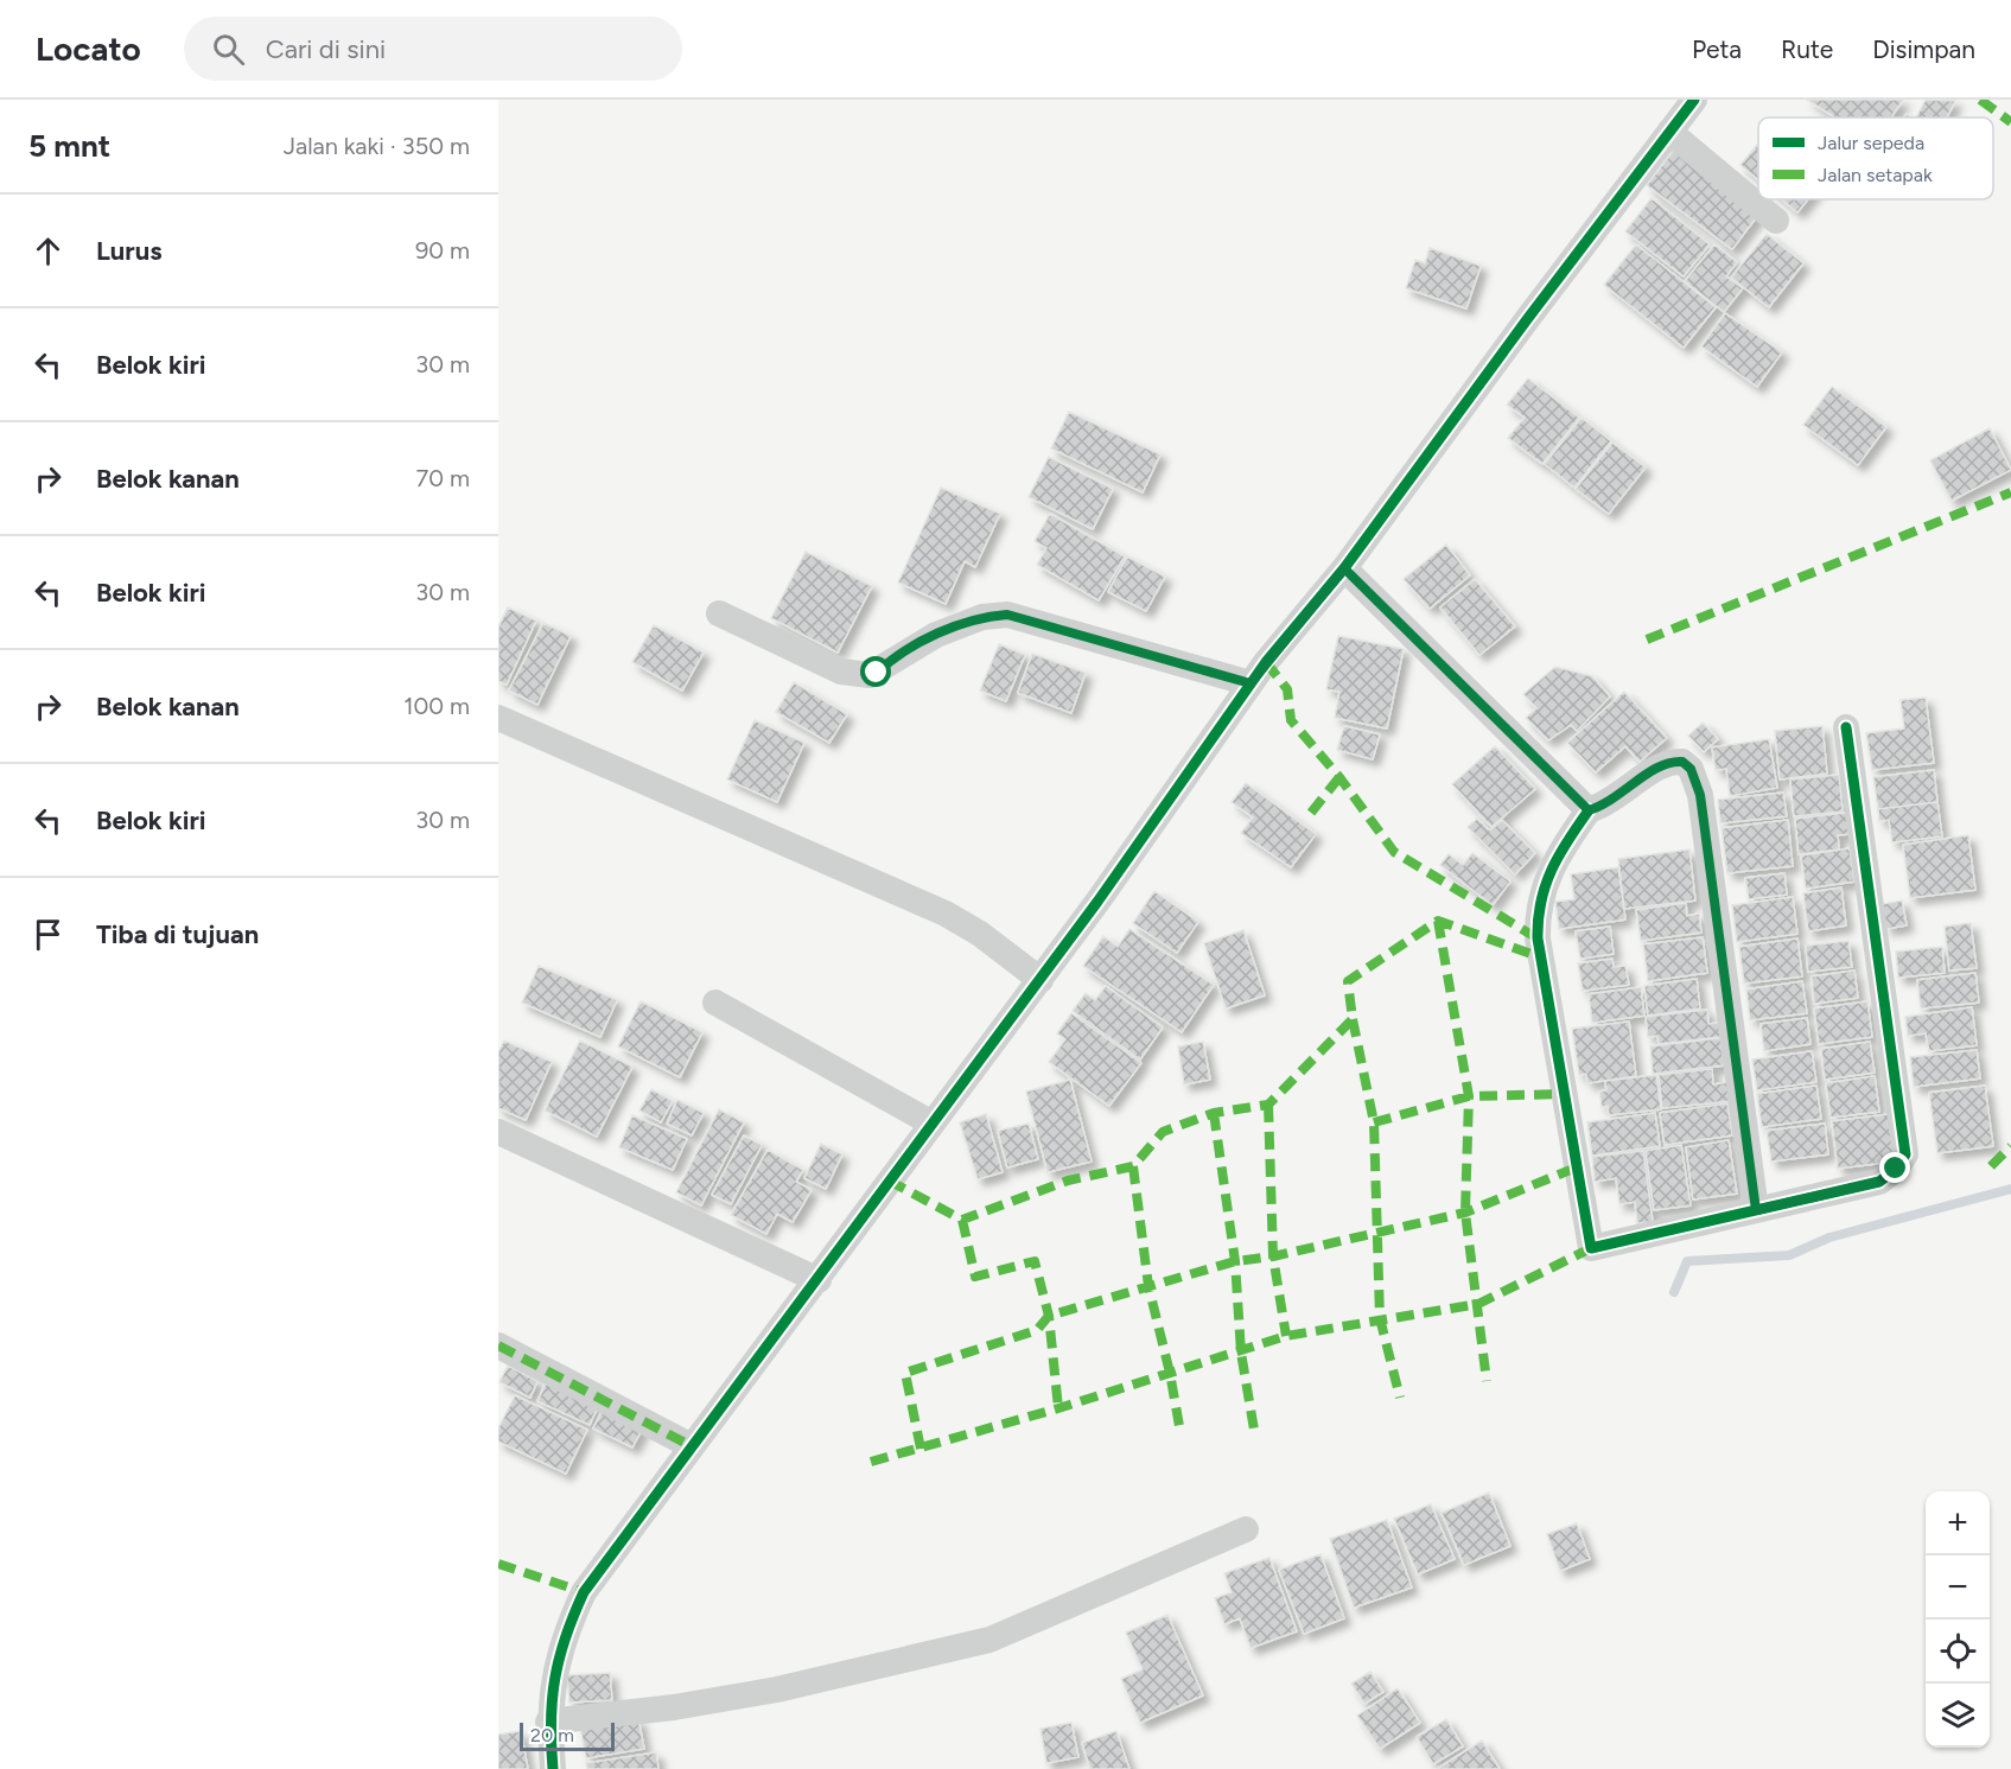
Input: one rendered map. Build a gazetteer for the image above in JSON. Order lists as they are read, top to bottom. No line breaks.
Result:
{"legend":["Jalur sepeda","Jalan setapak"],"scale_bar":"20 m","page":{"header":"Locato","search":"Cari di sini","nav":["Peta","Rute","Disimpan"],"heading":["5 mnt","Jalan kaki · 350 m"],"list":[["Lurus","90 m"],["Belok kiri","30 m"],["Belok kanan","70 m"],["Belok kiri","30 m"],["Belok kanan","100 m"],["Belok kiri","30 m"],"Tiba di tujuan"],"map_buttons":["+","−"],"scale":"20 m"}}
